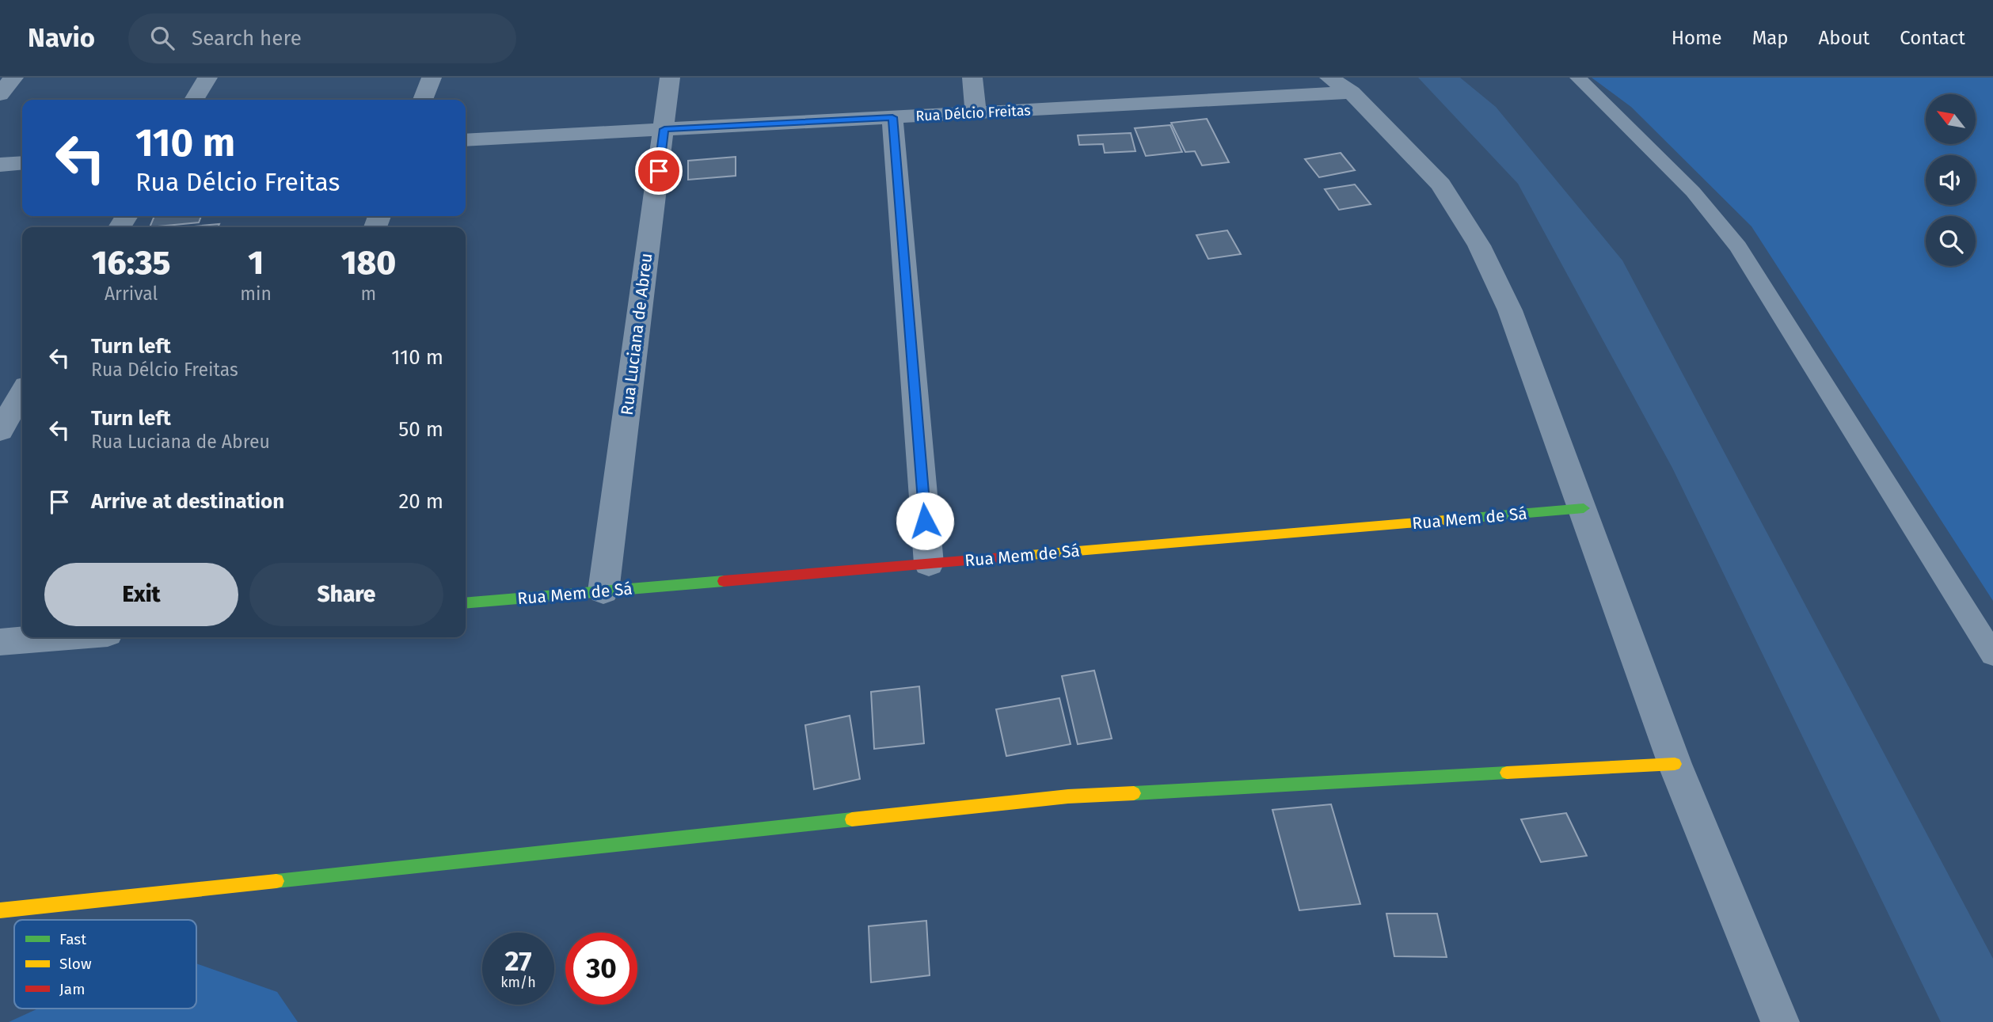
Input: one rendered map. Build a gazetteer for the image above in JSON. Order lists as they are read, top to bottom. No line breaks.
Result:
{"streets":{"street":["Rua Délcio Freitas","Rua Luciana de Abreu","Rua Mem de Sá"]},"crossings":[["Rua Délcio Freitas","Rua Luciana de Abreu"],["Rua Luciana de Abreu","Rua Mem de Sá"]],"legend":["Fast","Slow","Jam"],"north":"top left","page":{"header":"Navio","search":"Search here","nav":["Home","Map","About","Contact"],"turn":["110 m","Rua Délcio Freitas"],"eta":["16:35","Arrival","1","min","180","m"],"list":[{"name":"Turn left","note":"Rua Délcio Freitas","value":"110 m"},{"name":"Turn left","note":"Rua Luciana de Abreu","value":"50 m"},{"name":"Arrive at destination","value":"20 m"}],"buttons":["Exit","Share"],"speed":"27 km/h","limit":"30"}}
